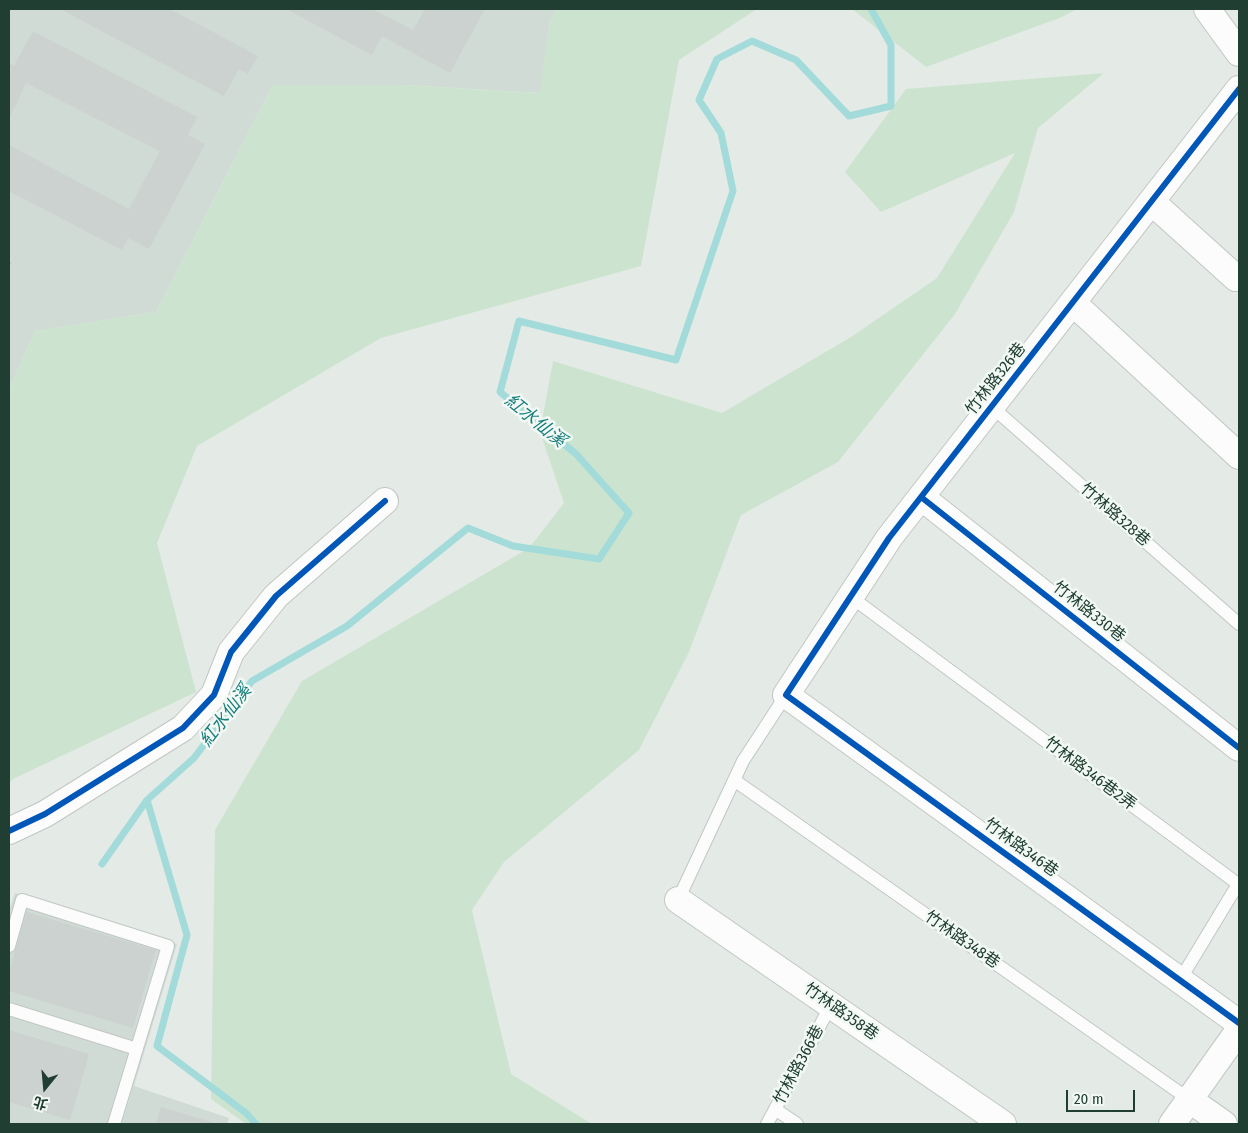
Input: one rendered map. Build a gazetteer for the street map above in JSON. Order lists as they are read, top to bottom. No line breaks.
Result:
{"streets":{"street":["竹林路326巷","竹林路330巷","竹林路346巷","竹林路358巷"],"lane":["竹林路328巷","竹林路346巷2弄","竹林路348巷","竹林路366巷"]},"crossings":[["竹林路326巷","竹林路328巷"],["竹林路326巷","竹林路330巷"],["竹林路326巷","竹林路346巷2弄"],["竹林路326巷","竹林路346巷"],["竹林路346巷2弄","竹林路346巷"],["竹林路358巷","竹林路366巷"]],"water":["紅水仙溪"],"scale_bar":"20 m","north":"bottom"}
